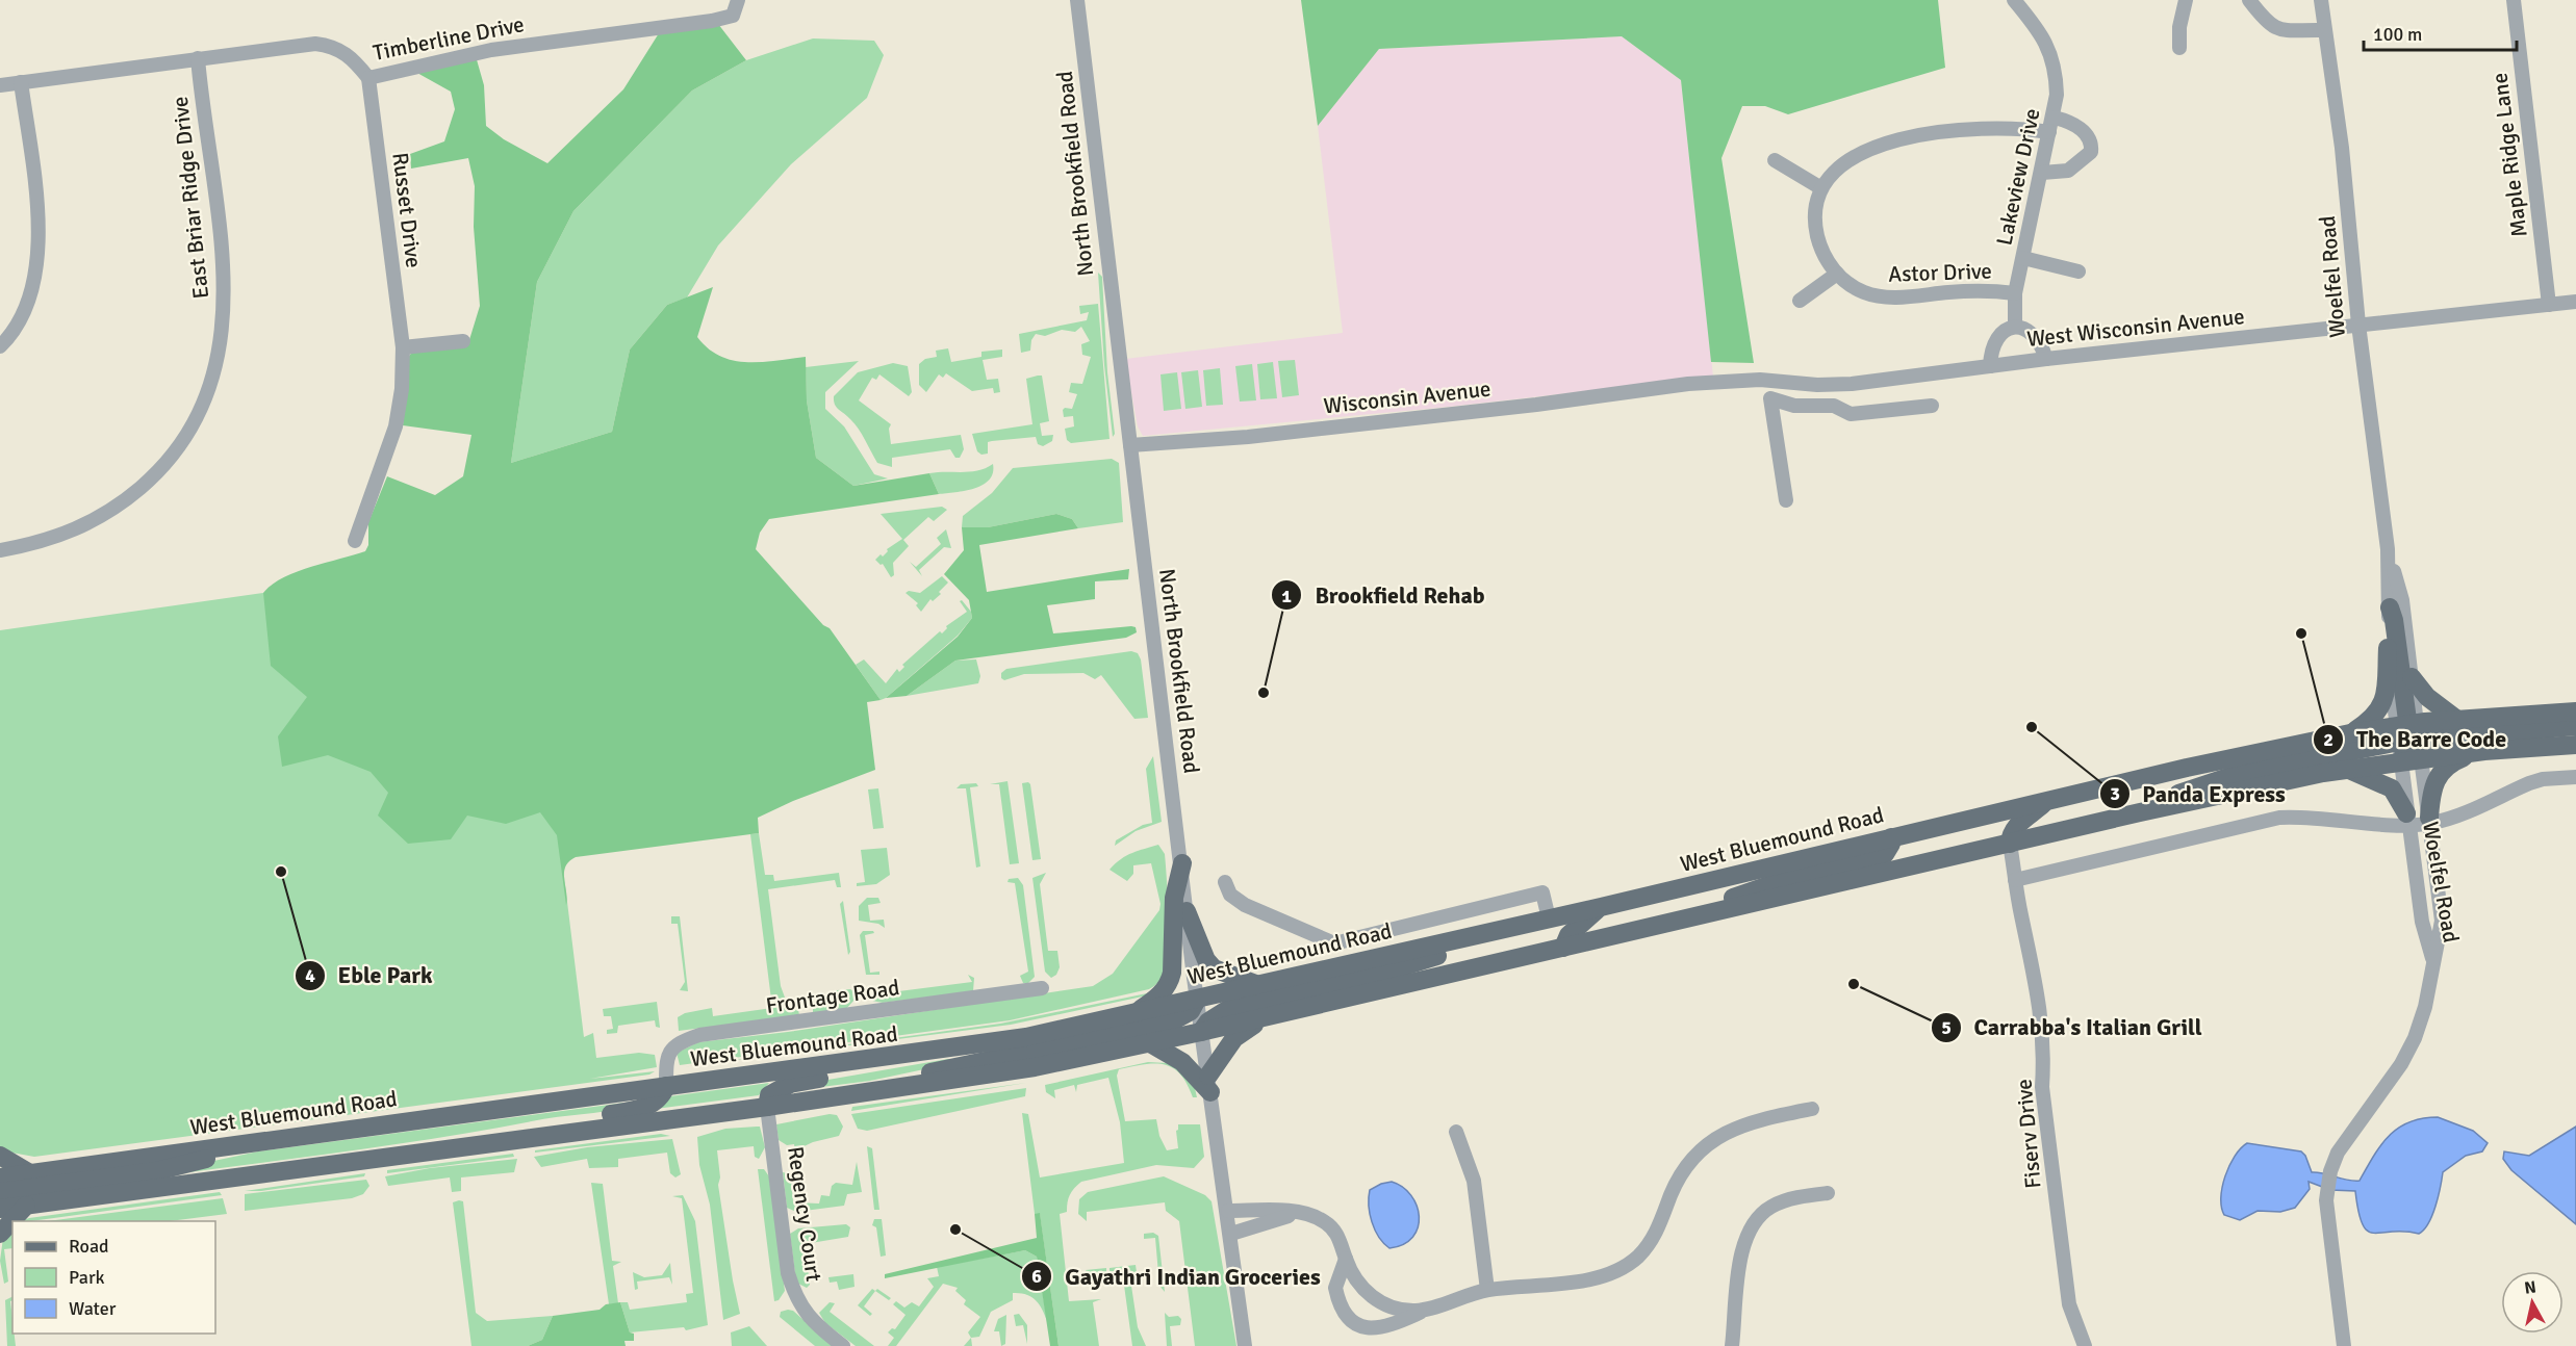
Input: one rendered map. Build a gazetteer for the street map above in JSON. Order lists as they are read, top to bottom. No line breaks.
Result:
{"streets":{"main road":["West Bluemound Road"],"street":["Timberline Drive","Maple Ridge Lane","North Brookfield Road","Lakeview Drive","East Briar Ridge Drive","Russet Drive","Astor Drive","Woelfel Road","West Wisconsin Avenue","Wisconsin Avenue","Frontage Road","Fiserv Drive","Regency Court"]},"crossings":[["Timberline Drive","East Briar Ridge Drive"],["Timberline Drive","Russet Drive"],["Maple Ridge Lane","West Wisconsin Avenue"],["North Brookfield Road","Wisconsin Avenue"],["North Brookfield Road","West Bluemound Road"],["Lakeview Drive","Astor Drive"],["Woelfel Road","West Wisconsin Avenue"],["Woelfel Road","West Bluemound Road"],["West Wisconsin Avenue","Wisconsin Avenue"],["West Bluemound Road","Frontage Road"]],"places":["The Barre Code","Brookfield Rehab","Panda Express","Eble Park","Carrabba's Italian Grill","Gayathri Indian Groceries"],"legend":["Road","Park","Water"],"scale_bar":"100 m","north":"top"}
